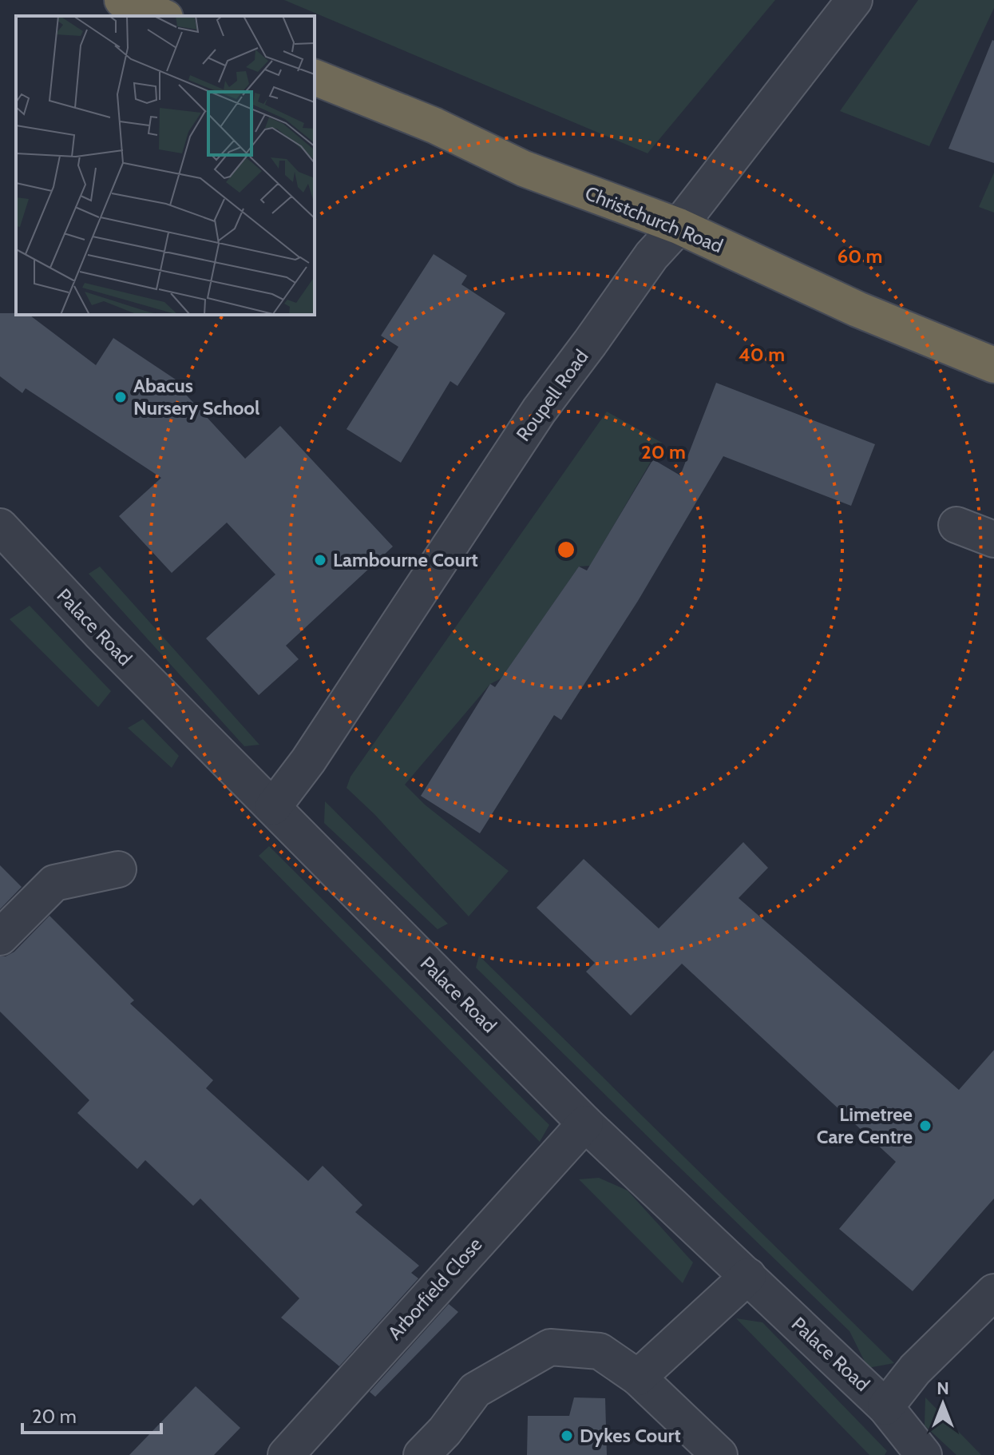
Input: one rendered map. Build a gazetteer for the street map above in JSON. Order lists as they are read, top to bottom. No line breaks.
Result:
{"streets":{"highway":["Christchurch Road"],"street":["Roupell Road","Palace Road","Arborfield Close"]},"crossings":[["Christchurch Road","Roupell Road"],["Roupell Road","Palace Road"],["Palace Road","Arborfield Close"]],"places":["Abacus Nursery School","Lambourne Court","Limetree Care Centre","Dykes Court"],"scale_bar":"20 m","north":"top","rings":["60 m","40 m","20 m"]}
